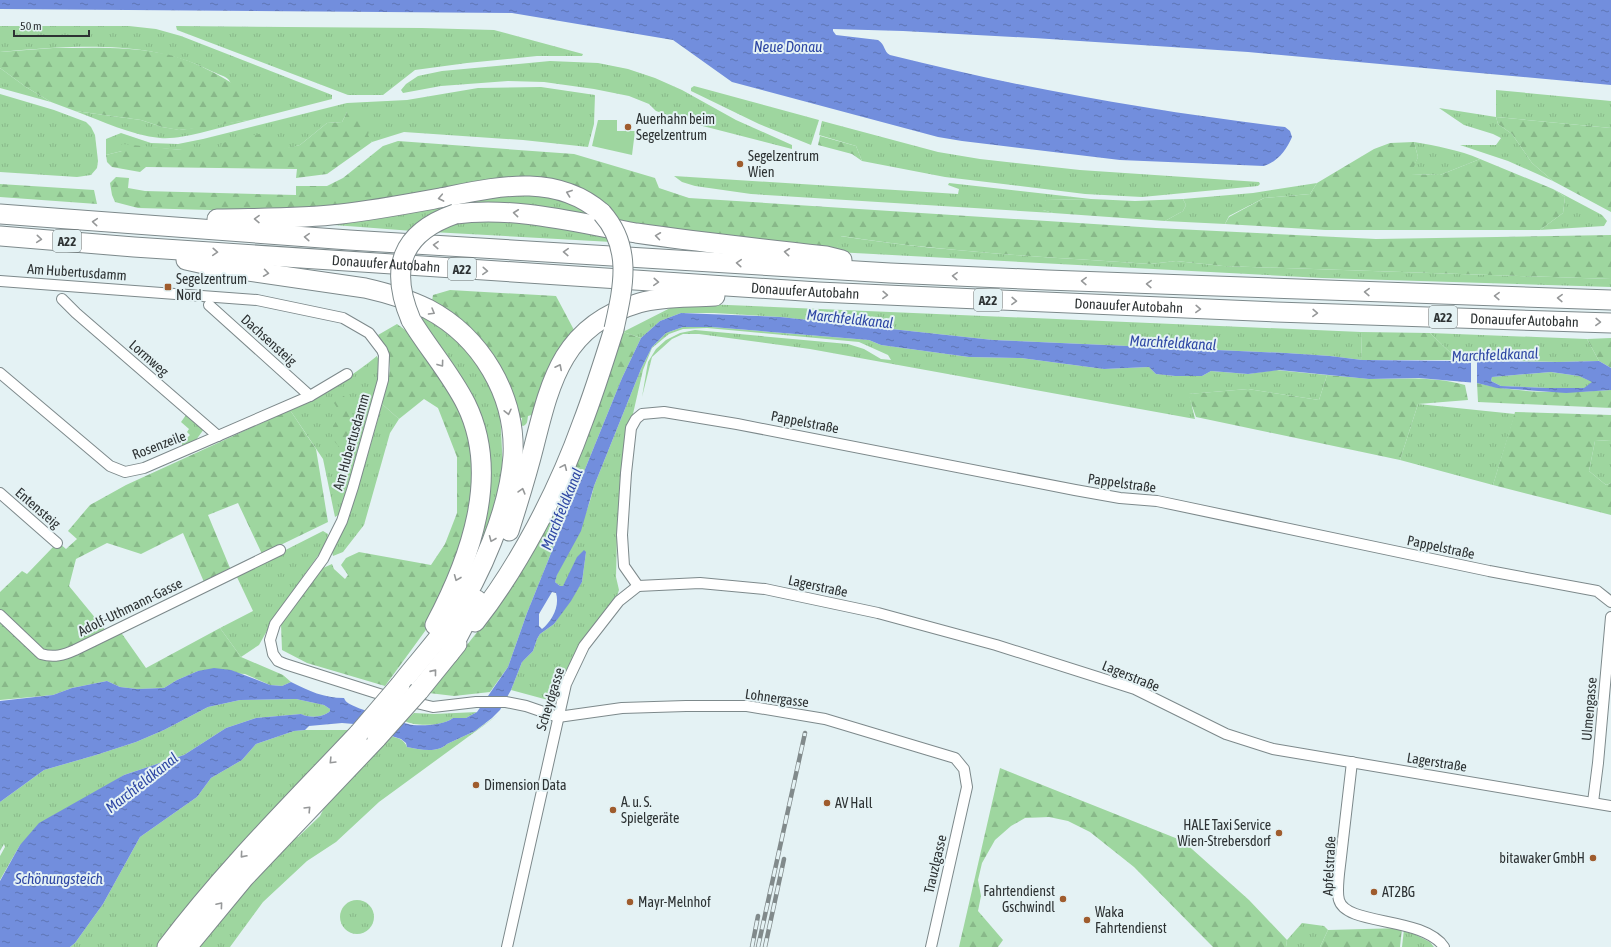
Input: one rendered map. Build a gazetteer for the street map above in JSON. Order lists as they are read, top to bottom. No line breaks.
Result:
{"streets":{"highway":["A22","Donauufer Autobahn"],"street":["Am Hubertusdamm","Dachsensteig","Lormweg","Pappelstraße","Rosenzeile","Entensteig","Lagerstraße","Adolf-Uthmann-Gasse","Lohnergasse","Scheydgasse","Ulmengasse","Trauzlgasse","Apfelstraße"]},"crossings":[["Am Hubertusdamm","Lohnergasse"],["Am Hubertusdamm","Scheydgasse"],["Dachsensteig","Rosenzeile"],["Lormweg","Rosenzeile"],["Pappelstraße","Lagerstraße"],["Pappelstraße","Scheydgasse"],["Lagerstraße","Scheydgasse"],["Lagerstraße","Ulmengasse"],["Lagerstraße","Apfelstraße"],["Lohnergasse","Scheydgasse"],["Lohnergasse","Trauzlgasse"]],"water":["Neue Donau","Marchfeldkanal","Schönungsteich"],"places":{"other":["Auerhahn beim Segelzentrum","Segelzentrum Wien","Dimension Data","AV Hall","A. u. S. Spielgeräte","HALE Taxi Service Wien-Strebersdorf","bitawaker GmbH","AT2BG","Fahrtendienst Gschwindl","Mayr-Melnhof","Waka Fahrtendienst"],"transit":["Segelzentrum Nord"]},"scale_bar":"50 m"}
